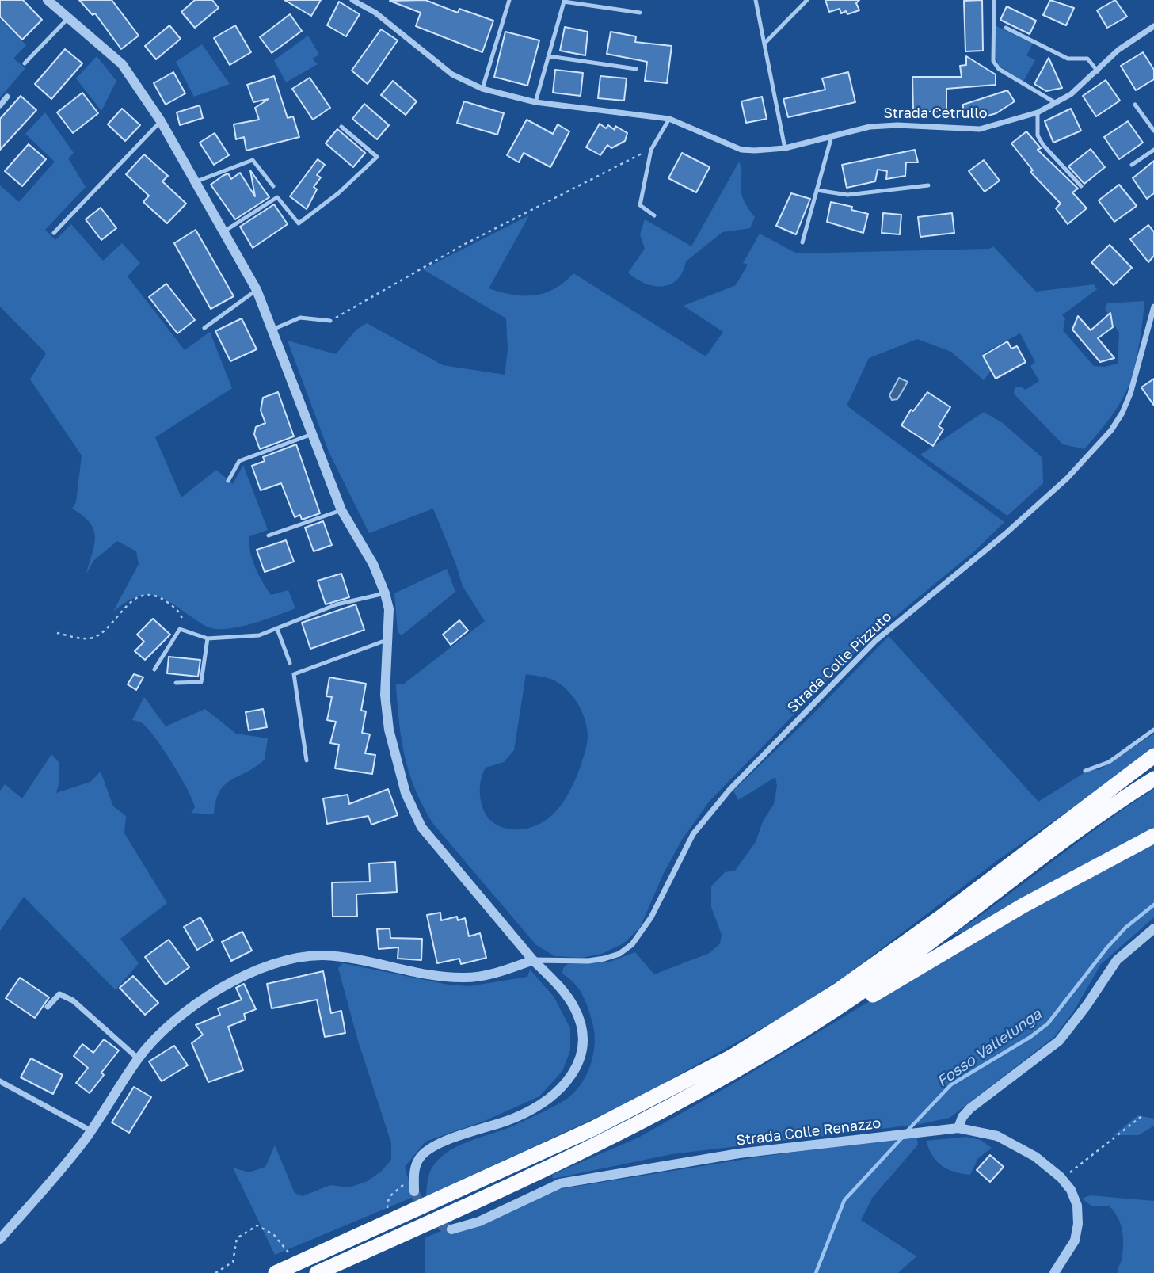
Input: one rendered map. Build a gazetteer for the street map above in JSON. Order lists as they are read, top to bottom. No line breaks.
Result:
{"streets":{"street":["Strada Cetrullo","Strada Colle Pizzuto","Strada Colle Renazzo"]},"water":["Fosso Vallelunga"]}
